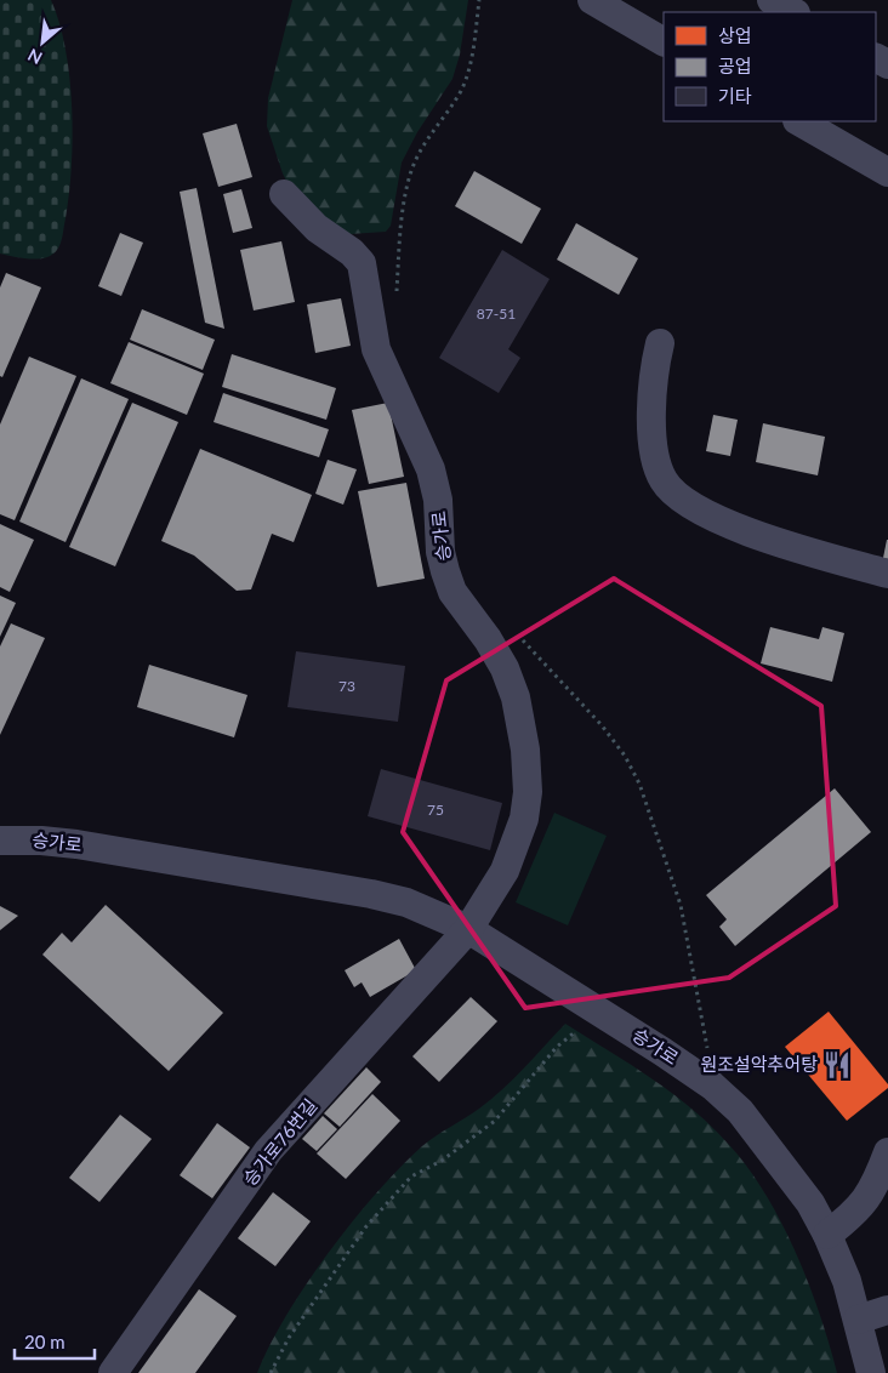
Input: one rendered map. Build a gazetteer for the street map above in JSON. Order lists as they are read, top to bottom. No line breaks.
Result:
{"streets":{"street":["승가로","승가로76번길"]},"crossings":[["승가로","승가로76번길"]],"places":{"restaurant":["원조설악추어탕"]},"house_numbers":["87-51","73","75"],"legend":["상업","공업","기타"],"scale_bar":"20 m","north":"bottom left"}
